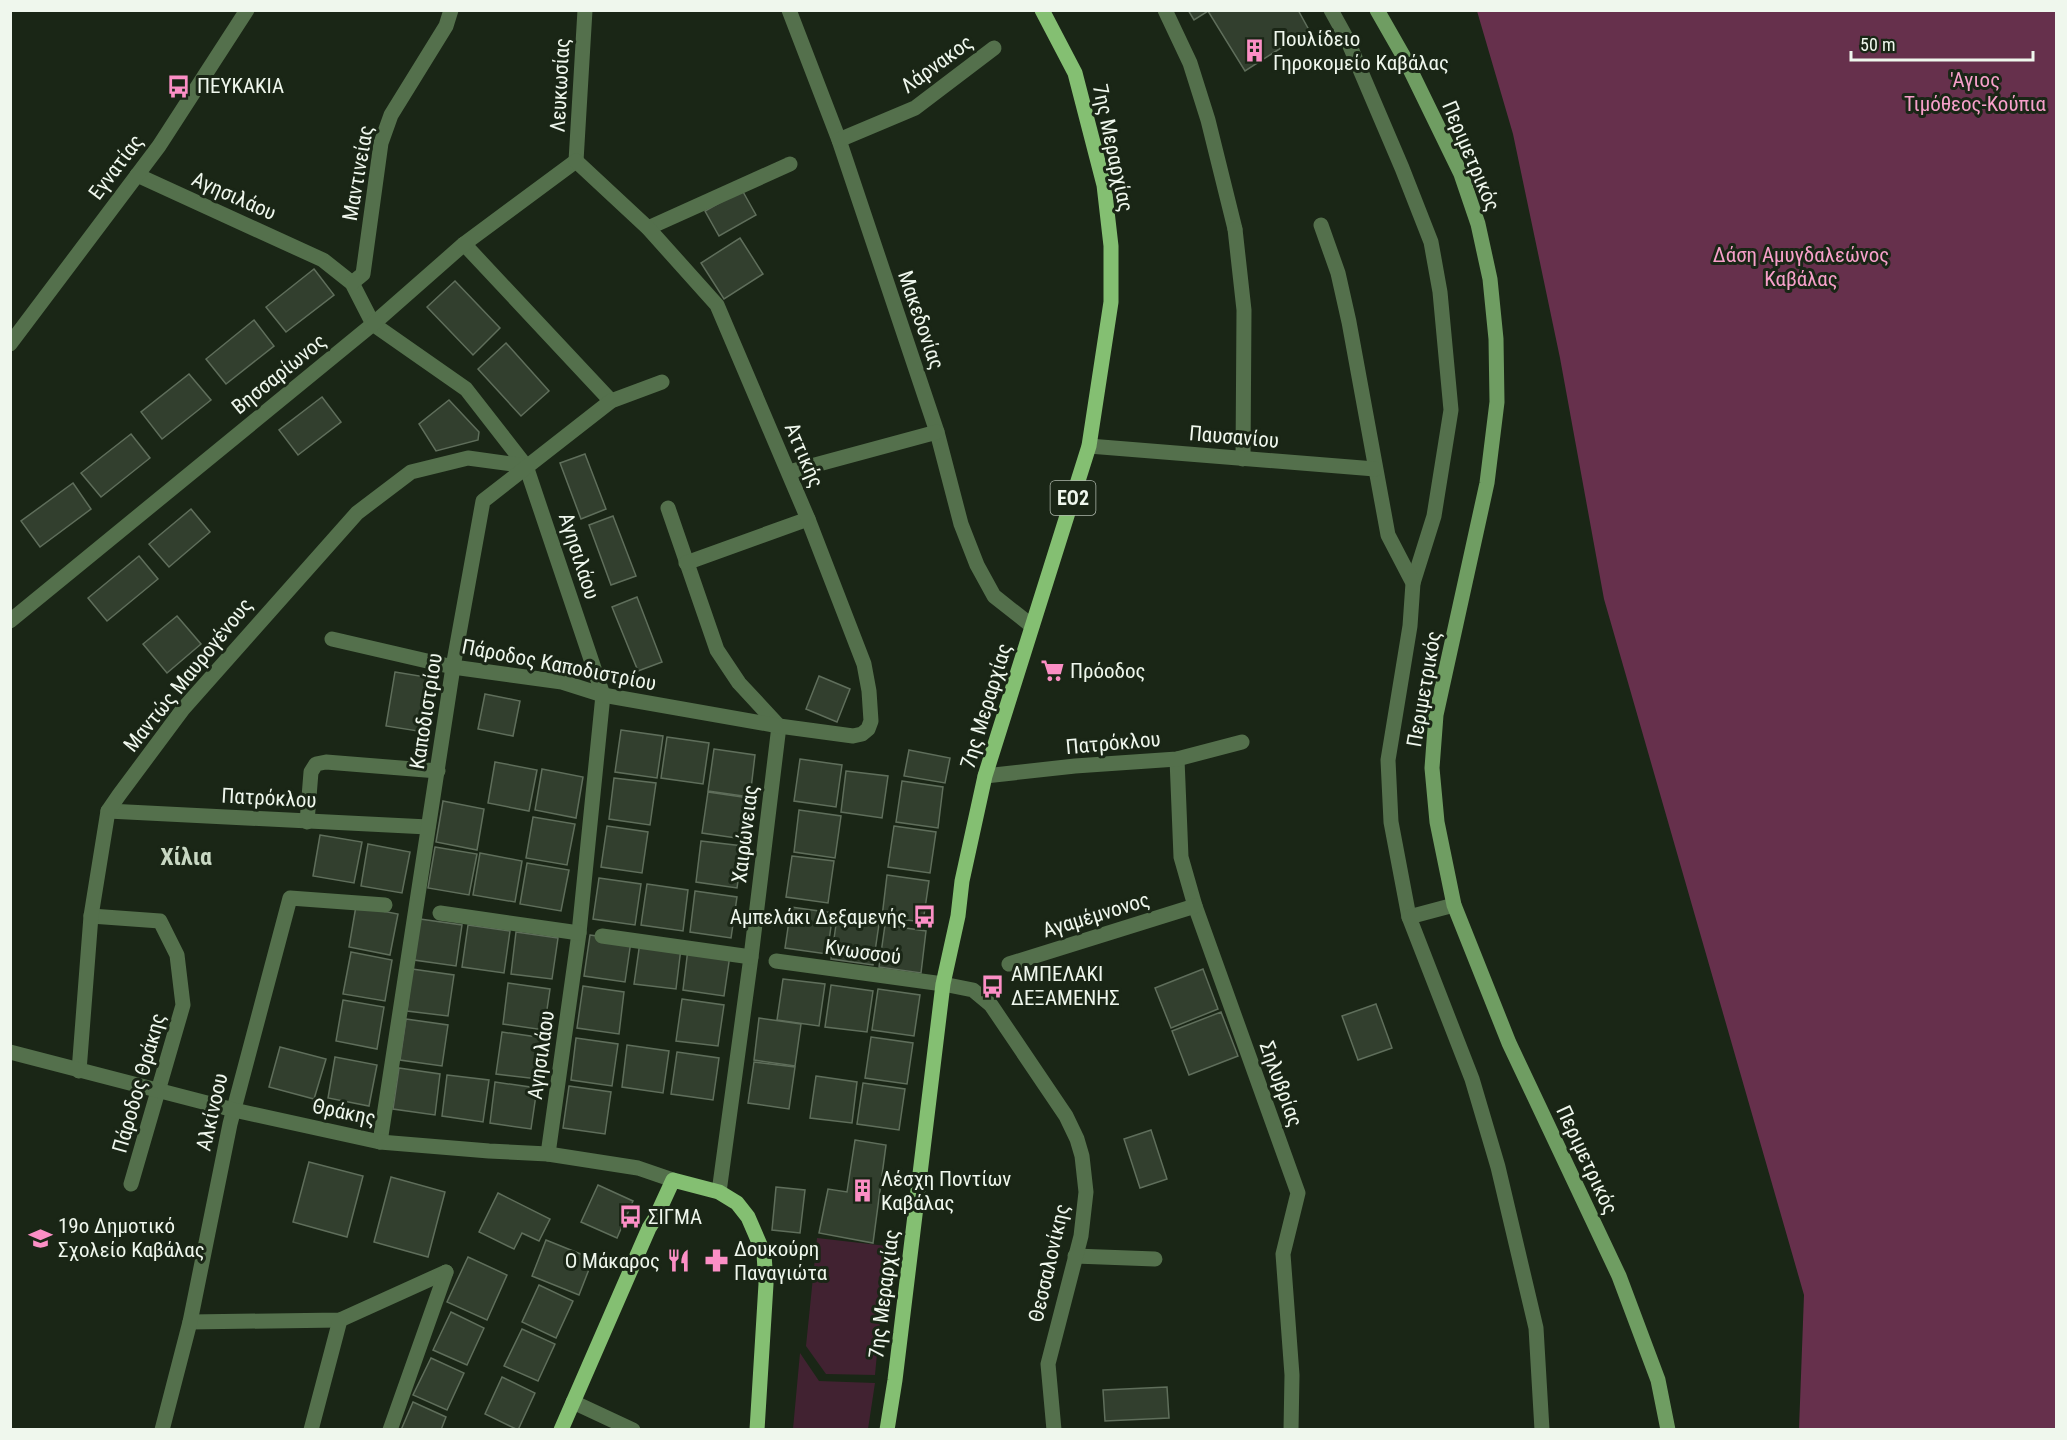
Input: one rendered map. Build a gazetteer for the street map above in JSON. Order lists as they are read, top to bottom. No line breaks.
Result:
{"streets":{"main road":["7ης Μεραρχίας","Περιμετρικός","ΕΟ2"],"street":["Λάρνακος","Λευκωσίας","Εγνατίας","Μαντινείας","Αγησιλάου","Μακεδονίας","Βησσαρίωνος","Παυσανίου","Αττικής","Πάροδος Καποδιστρίου","Μαντώς Μαυρογένους","Καποδιστρίου","Πατρόκλου","Χαιρώνειας","Αγαμέμνονος","Κνωσσού","Πάροδος Θράκης","Σηλυβρίας","Αλκίνοου","Θράκης","Θεσσαλονίκης"]},"crossings":[["Λάρνακος","Μακεδονίας"],["Λευκωσίας","Βησσαρίωνος"],["Λευκωσίας","Αττικής"],["7ης Μεραρχίας","Μακεδονίας"],["7ης Μεραρχίας","Παυσανίου"],["7ης Μεραρχίας","Πατρόκλου"],["7ης Μεραρχίας","Κνωσσού"],["7ης Μεραρχίας","Θεσσαλονίκης"],["Εγνατίας","Αγησιλάου"],["Μαντινείας","Αγησιλάου"],["Αγησιλάου","Βησσαρίωνος"],["Αγησιλάου","Πάροδος Καποδιστρίου"],["Αγησιλάου","Μαντώς Μαυρογένους"],["Αγησιλάου","Καποδιστρίου"],["Αγησιλάου","Θράκης"],["Βησσαρίωνος","Αττικής"],["Αττικής","Πάροδος Καποδιστρίου"],["Αττικής","Χαιρώνειας"],["Πάροδος Καποδιστρίου","Καποδιστρίου"],["Πάροδος Καποδιστρίου","Χαιρώνειας"],["Μαντώς Μαυρογένους","Καποδιστρίου"],["Μαντώς Μαυρογένους","Πατρόκλου"],["Μαντώς Μαυρογένους","Πάροδος Θράκης"],["Μαντώς Μαυρογένους","Θράκης"],["Καποδιστρίου","Πατρόκλου"],["Καποδιστρίου","Θράκης"],["Πατρόκλου","Σηλυβρίας"],["Αγαμέμνονος","Σηλυβρίας"],["Κνωσσού","Θεσσαλονίκης"],["Πάροδος Θράκης","Θράκης"],["Αλκίνοου","Θράκης"]],"districts":["Χίλια"],"parks":["'Αγιος Τιμόθεος-Κούπια","Δάση Αμυγδαλεώνος Καβάλας"],"places":{"building":["Πουλίδειο Γηροκομείο Καβάλας","Λέσχη Ποντίων Καβάλας"],"bus stop":["ΠΕΥΚΑΚΙΑ","Αμπελάκι Δεξαμενής","ΑΜΠΕΛΑΚΙ ΔΕΞΑΜΕΝΗΣ","ΣΙΓΜΑ"],"supermarket":["Πρόοδος"],"school or university":["19ο Δημοτικό Σχολείο Καβάλας"],"restaurant":["Ο Μάκαρος"],"pharmacy":["Δουκούρη Παναγιώτα"]},"scale_bar":"50 m"}
